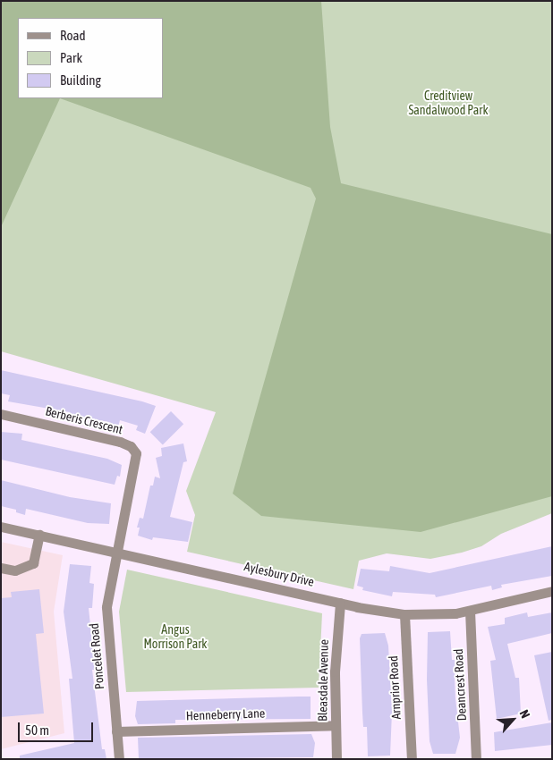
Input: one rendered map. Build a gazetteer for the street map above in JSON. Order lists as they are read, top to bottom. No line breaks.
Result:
{"streets":{"street":["Berberis Crescent","Aylesbury Drive","Poncelet Road","Bleasdale Avenue","Deancrest Road","Arnprior Road","Henneberry Lane"]},"crossings":[["Berberis Crescent","Aylesbury Drive"],["Berberis Crescent","Poncelet Road"],["Aylesbury Drive","Poncelet Road"],["Aylesbury Drive","Bleasdale Avenue"],["Aylesbury Drive","Deancrest Road"],["Aylesbury Drive","Arnprior Road"],["Poncelet Road","Henneberry Lane"],["Bleasdale Avenue","Henneberry Lane"]],"parks":["Creditview Sandalwood Park","Angus Morrison Park"],"legend":["Road","Park","Building"],"scale_bar":"50 m","north":"top right"}
